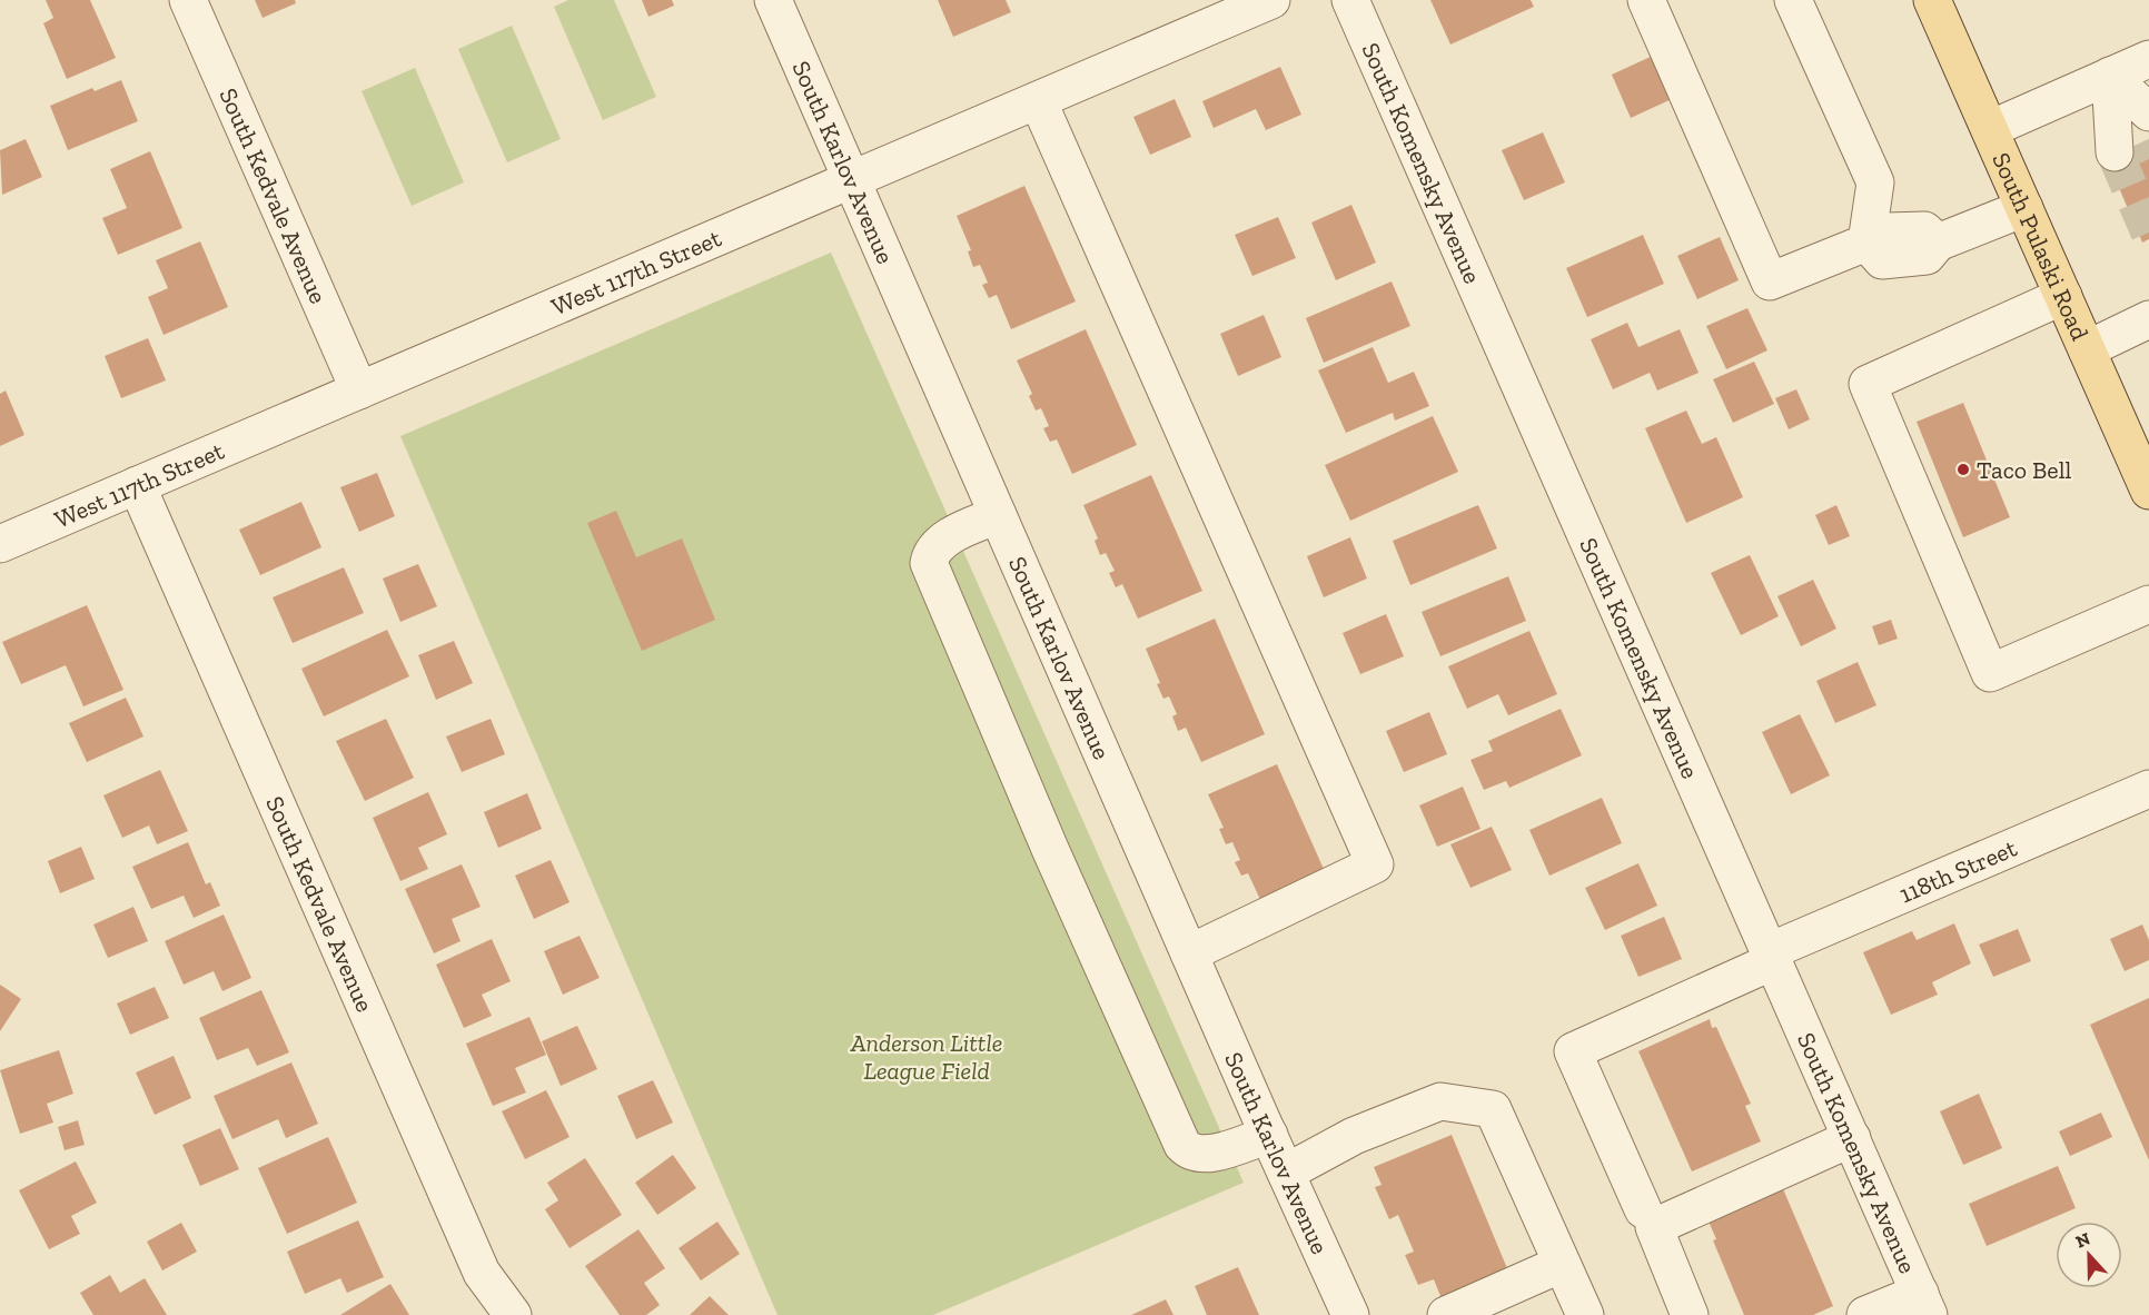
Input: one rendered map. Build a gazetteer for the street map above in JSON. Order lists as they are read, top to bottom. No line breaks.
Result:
{"streets":{"main road":["South Pulaski Road"],"street":["South Karlov Avenue","South Komensky Avenue","South Kedvale Avenue","West 117th Street","118th Street"]},"crossings":[["South Karlov Avenue","West 117th Street"],["South Komensky Avenue","118th Street"],["South Kedvale Avenue","West 117th Street"]],"parks":["Anderson Little League Field"],"places":["Taco Bell"],"north":"top"}
